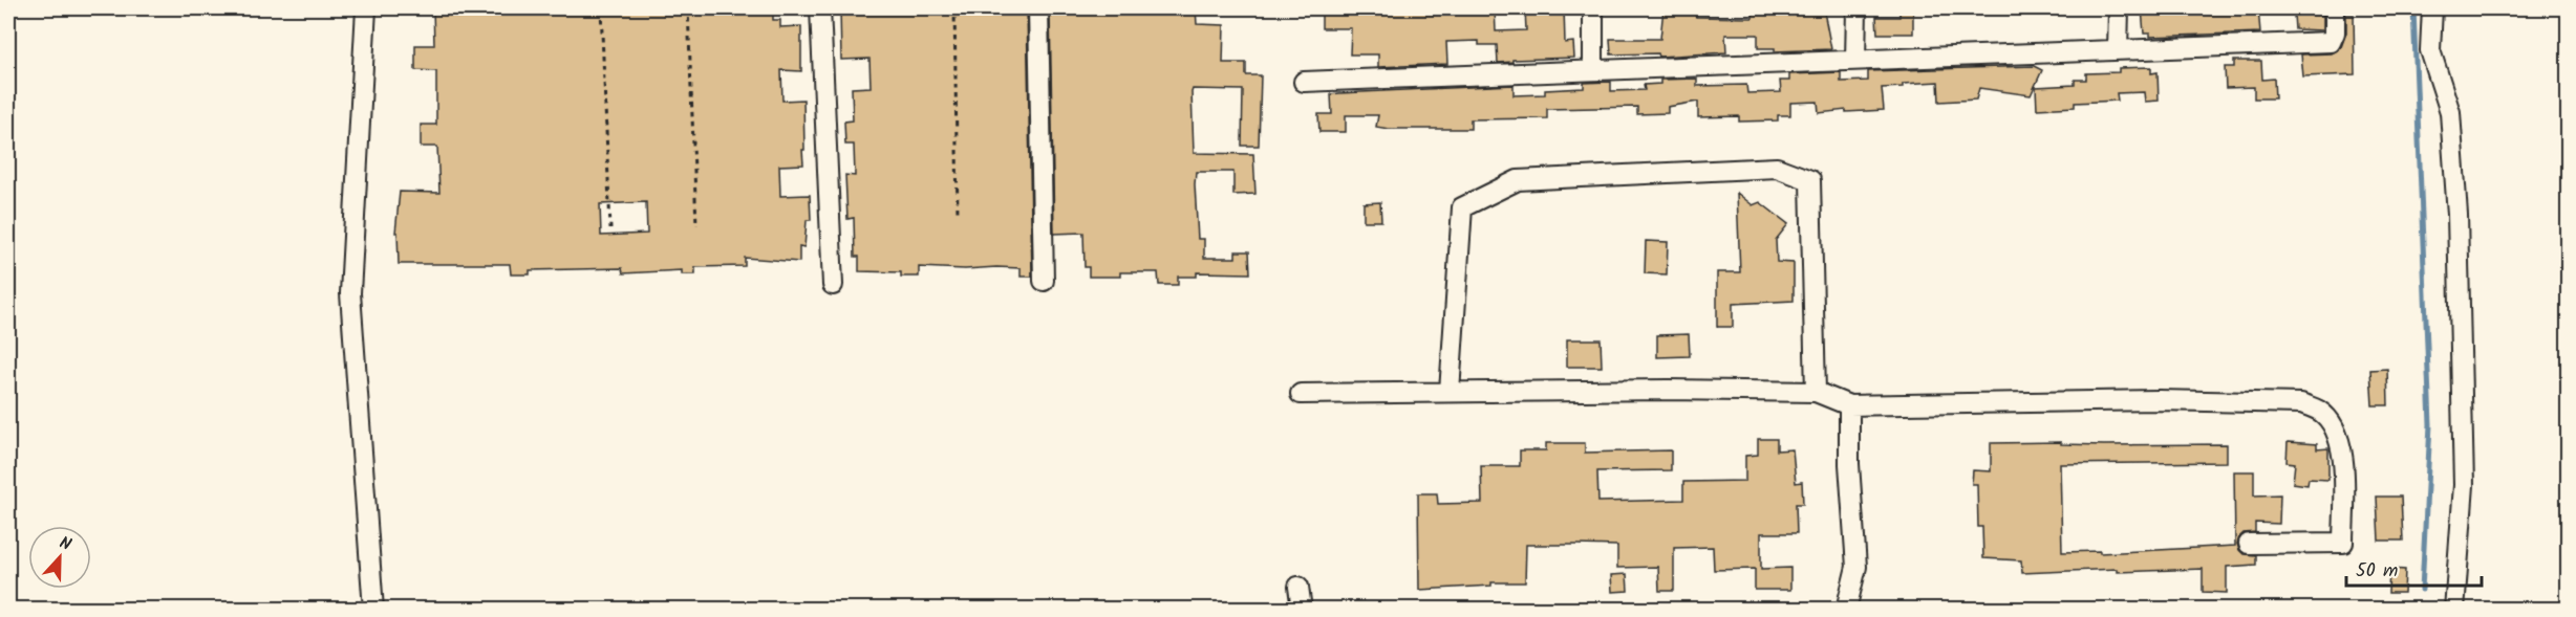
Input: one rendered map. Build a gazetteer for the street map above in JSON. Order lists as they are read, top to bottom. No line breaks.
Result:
{"scale_bar":"50 m","north":"top"}
